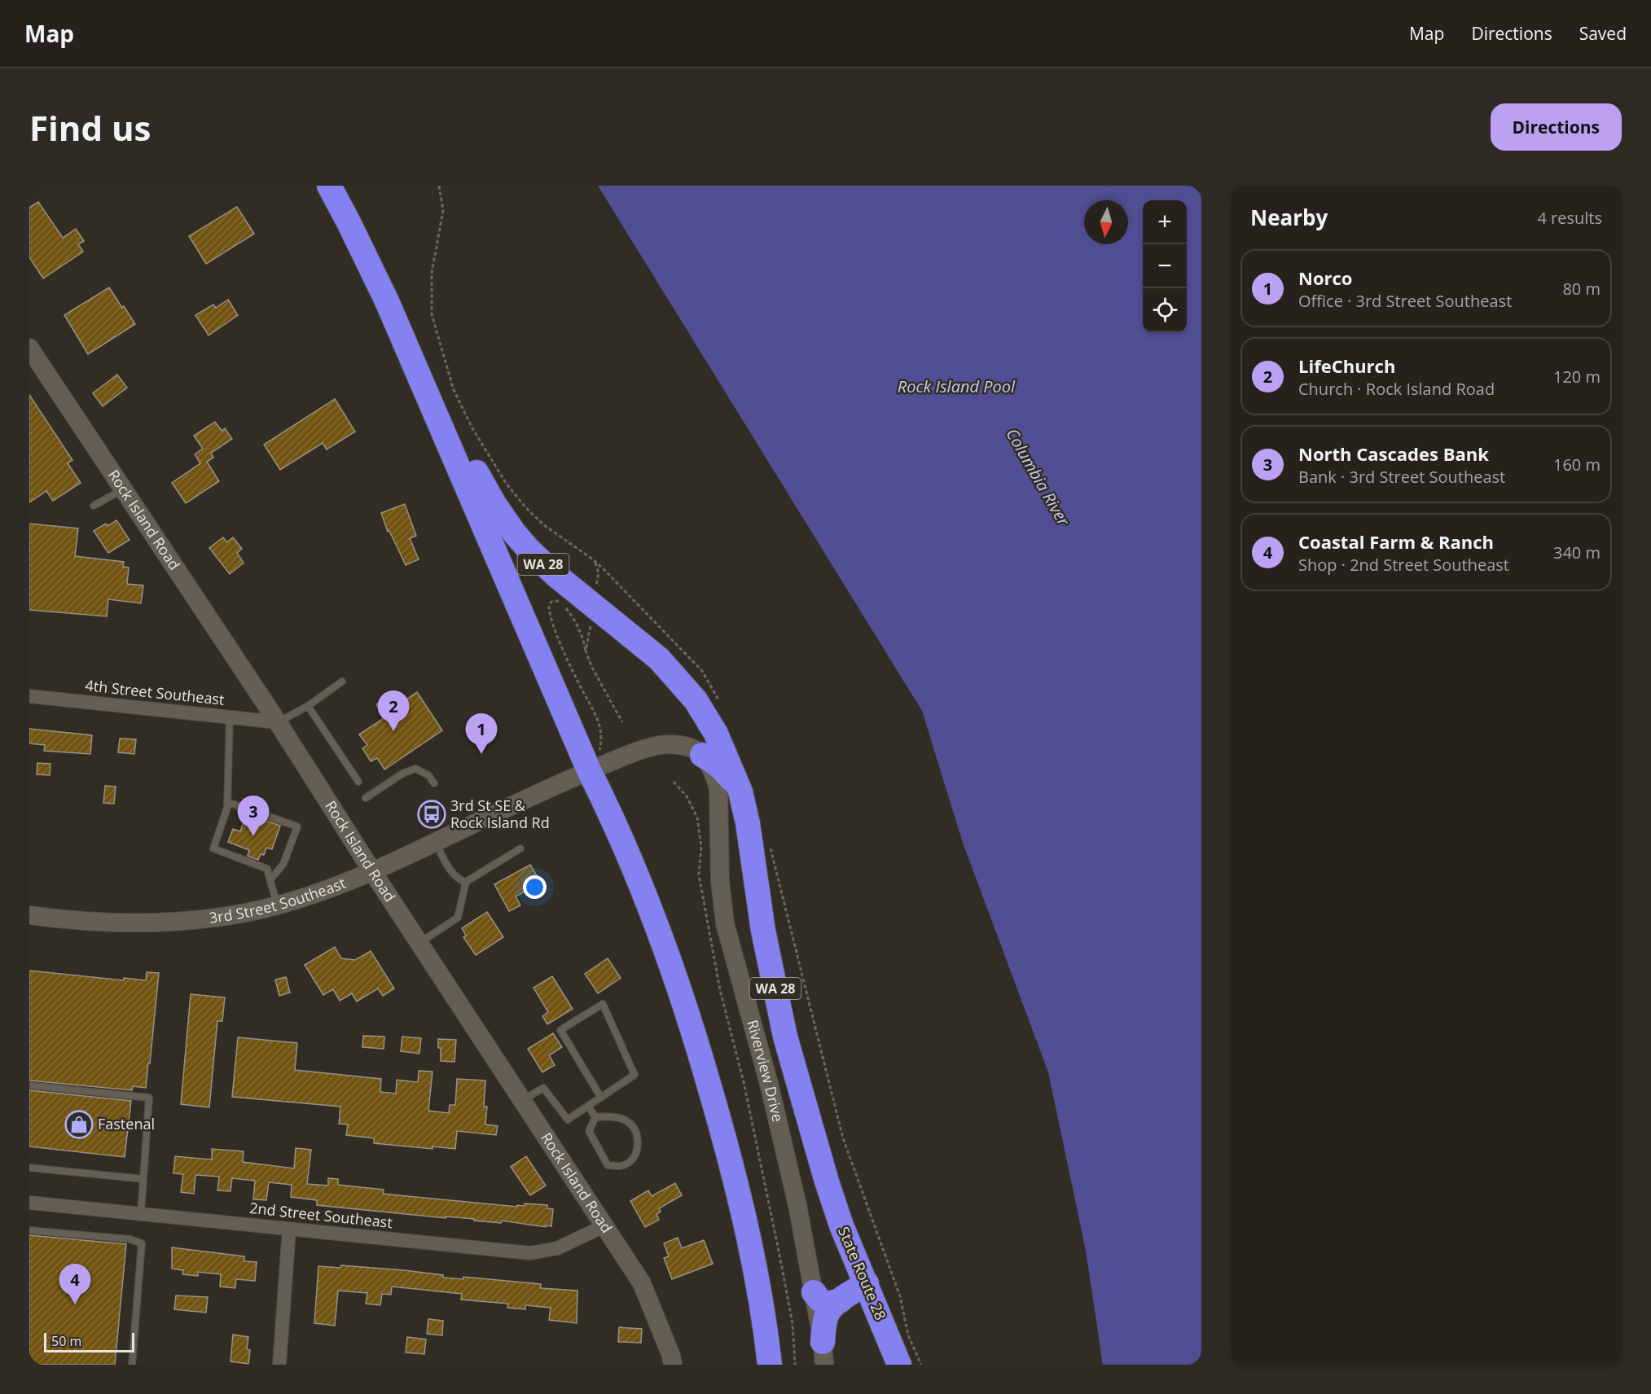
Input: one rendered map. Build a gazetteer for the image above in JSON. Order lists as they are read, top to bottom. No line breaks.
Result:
{"streets":{"highway":["WA 28","State Route 28"],"main road":["Rock Island Road","3rd Street Southeast","Riverview Drive"],"street":["4th Street Southeast","2nd Street Southeast"]},"crossings":[["Rock Island Road","4th Street Southeast"],["Rock Island Road","3rd Street Southeast"],["Rock Island Road","2nd Street Southeast"],["WA 28","State Route 28"]],"water":["Rock Island Pool","Columbia River"],"places":{"bus stop":["3rd St SE & Rock Island Rd"],"shop":["Fastenal"]},"scale_bar":"50 m","north":"bottom","page":{"header":"Map","nav":["Map","Directions","Saved"],"buttons":"Directions","title":"Find us","heading":["Nearby","4 results"],"map_buttons":["+","−"],"list":[{"mark":"1","name":"Norco","note":"Office · 3rd Street Southeast","value":"80 m"},{"mark":"2","name":"LifeChurch","note":"Church · Rock Island Road","value":"120 m"},{"mark":"3","name":"North Cascades Bank","note":"Bank · 3rd Street Southeast","value":"160 m"},{"mark":"4","name":"Coastal Farm & Ranch","note":"Shop · 2nd Street Southeast","value":"340 m"}],"pins":["2","1","3","4"],"scale":"50 m"}}
